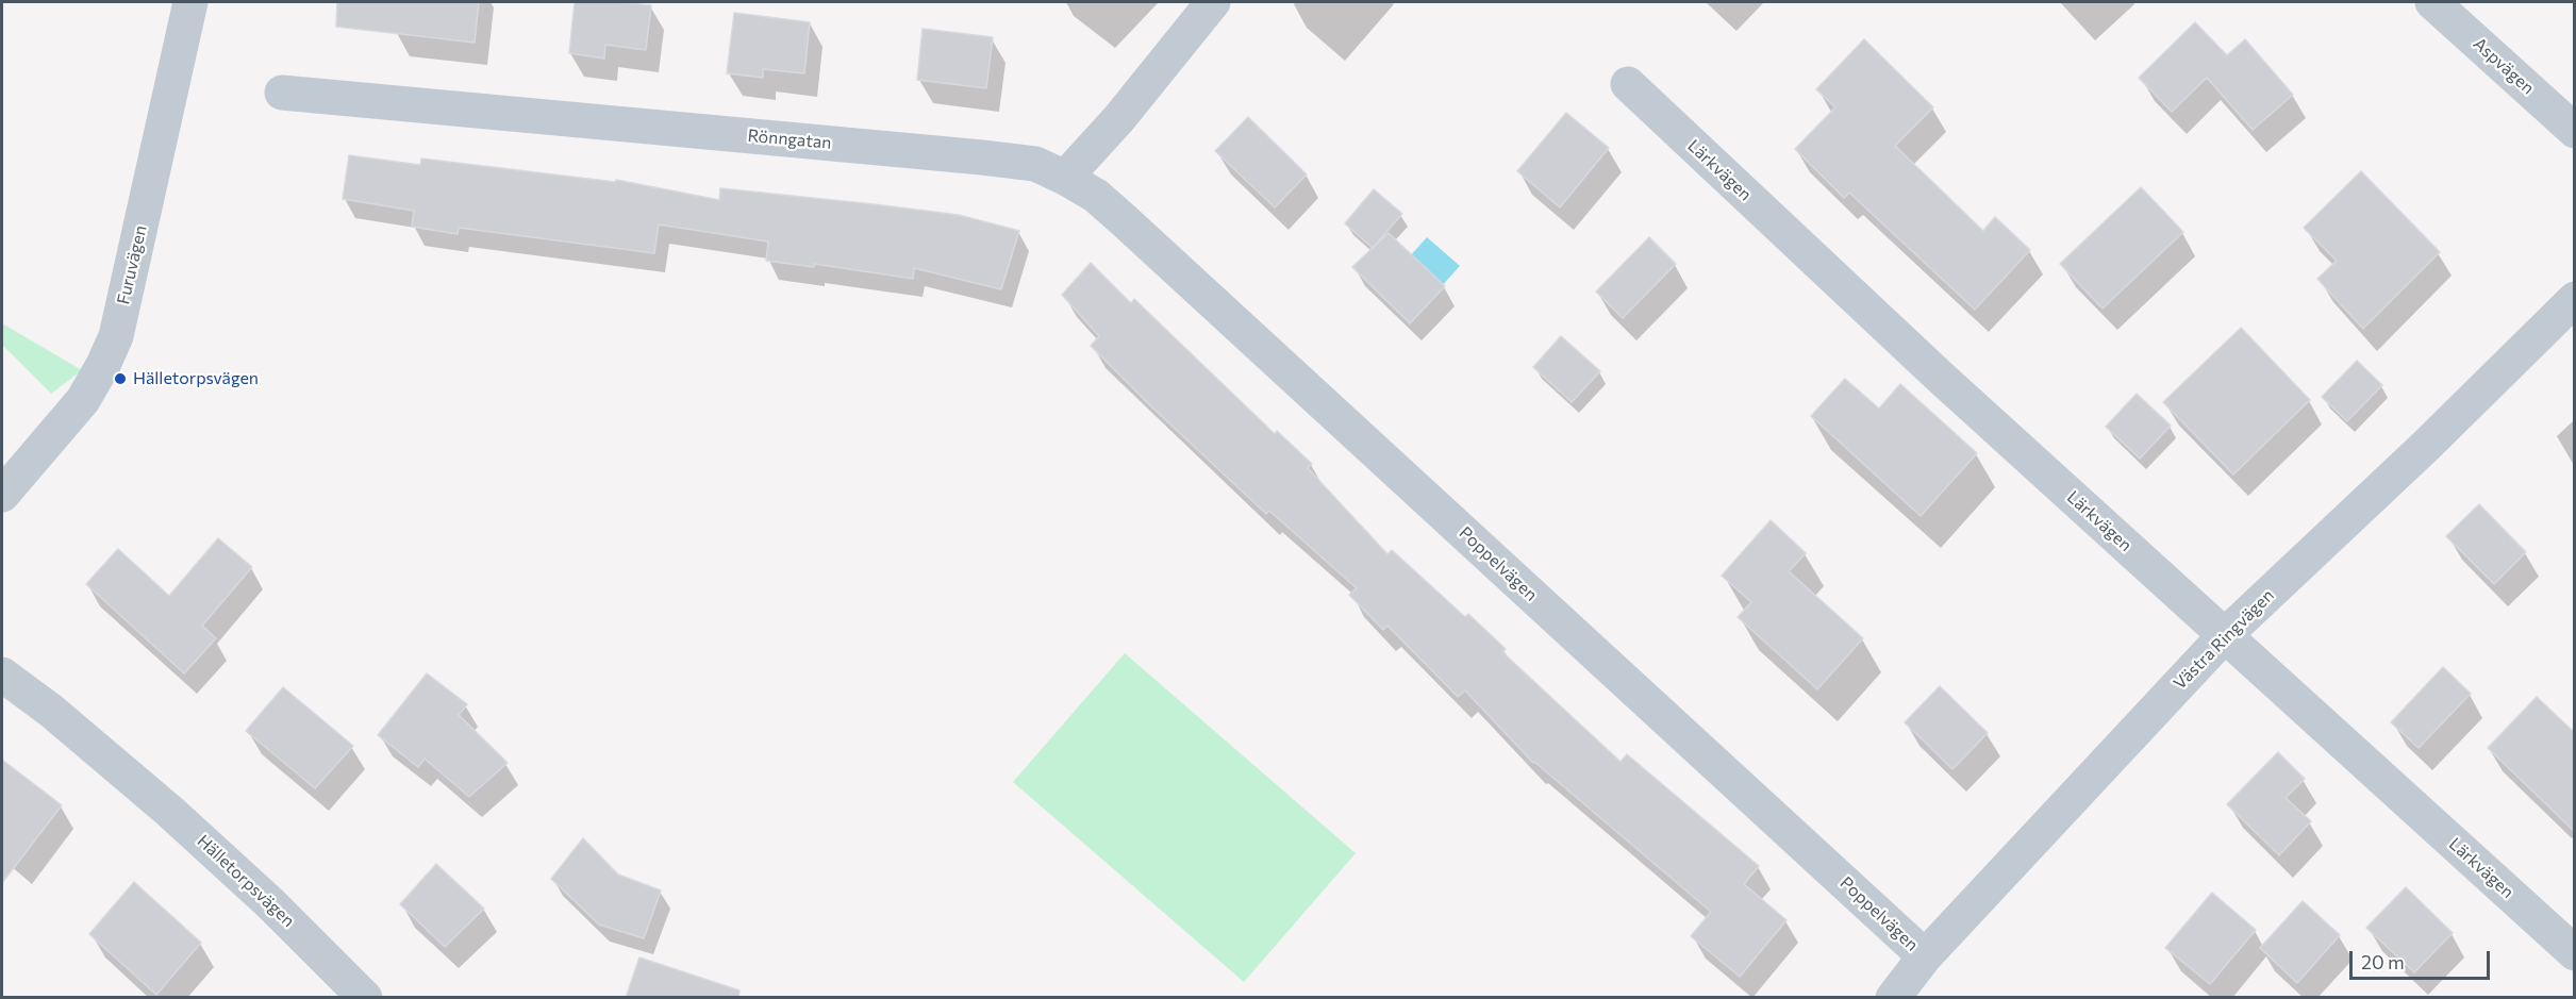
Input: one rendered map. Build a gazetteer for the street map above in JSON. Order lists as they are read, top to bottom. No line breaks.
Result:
{"streets":{"street":["Aspvägen","Rönngatan","Lärkvägen","Furuvägen","Poppelvägen","Västra Ringvägen","Hälletorpsvägen"]},"crossings":[["Rönngatan","Poppelvägen"],["Lärkvägen","Västra Ringvägen"],["Poppelvägen","Västra Ringvägen"]],"places":["Hälletorpsvägen"],"scale_bar":"20 m"}
